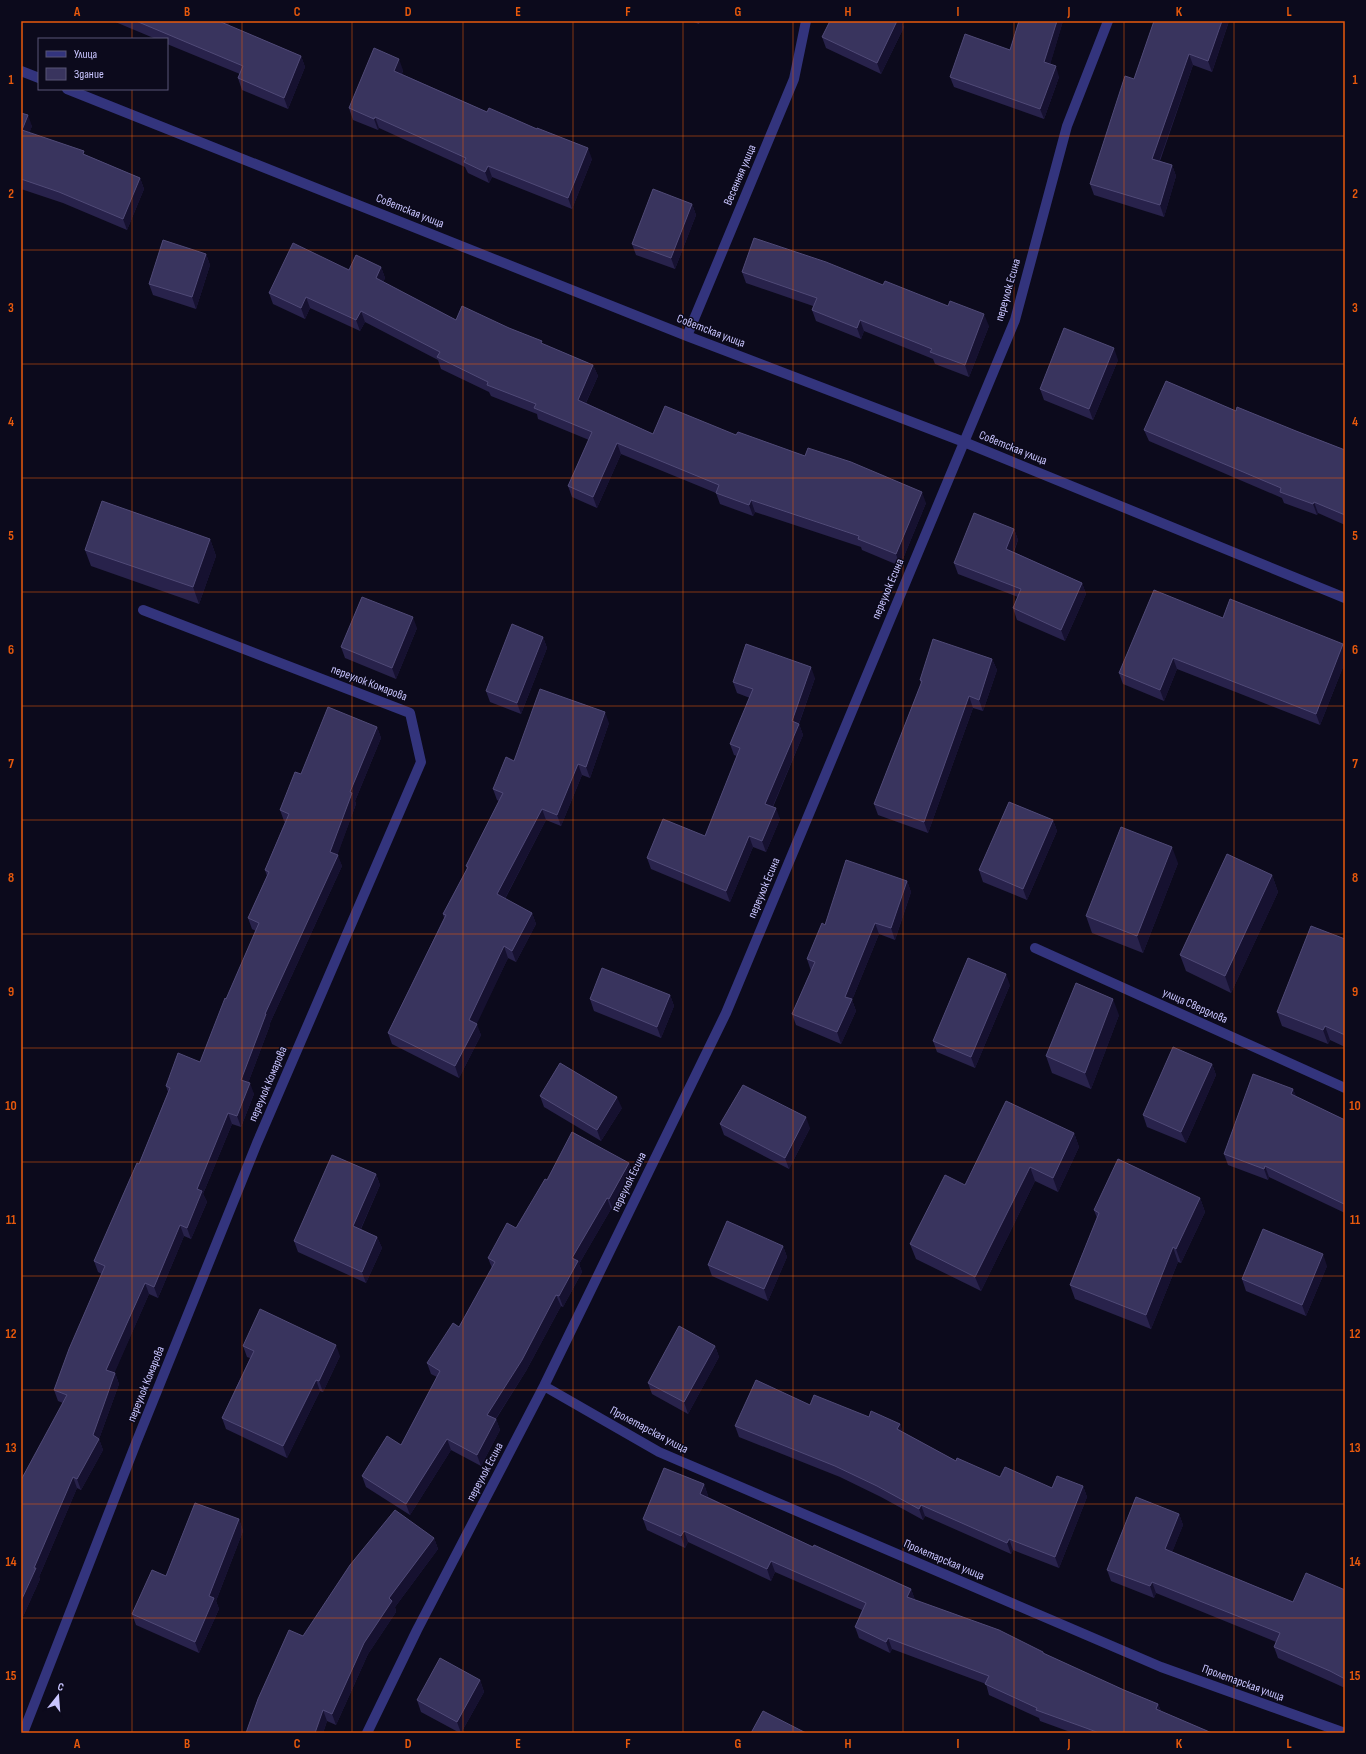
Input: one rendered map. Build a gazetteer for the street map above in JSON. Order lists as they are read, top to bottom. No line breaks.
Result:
{"streets":{"street":["Весенняя улица","Советская улица","переулок Есина","переулок Комарова","улица Свердлова","Пролетарская улица"]},"crossings":[["Весенняя улица","Советская улица"],["Советская улица","переулок Есина"],["переулок Есина","Пролетарская улица"]],"legend":["Улица","Здание"],"north":"top","grid":{"columns":["A","B","C","D","E","F","G","H","I","J","K","L"],"rows":["1","2","3","4","5","6","7","8","9","10","11","12","13","14","15"]}}
